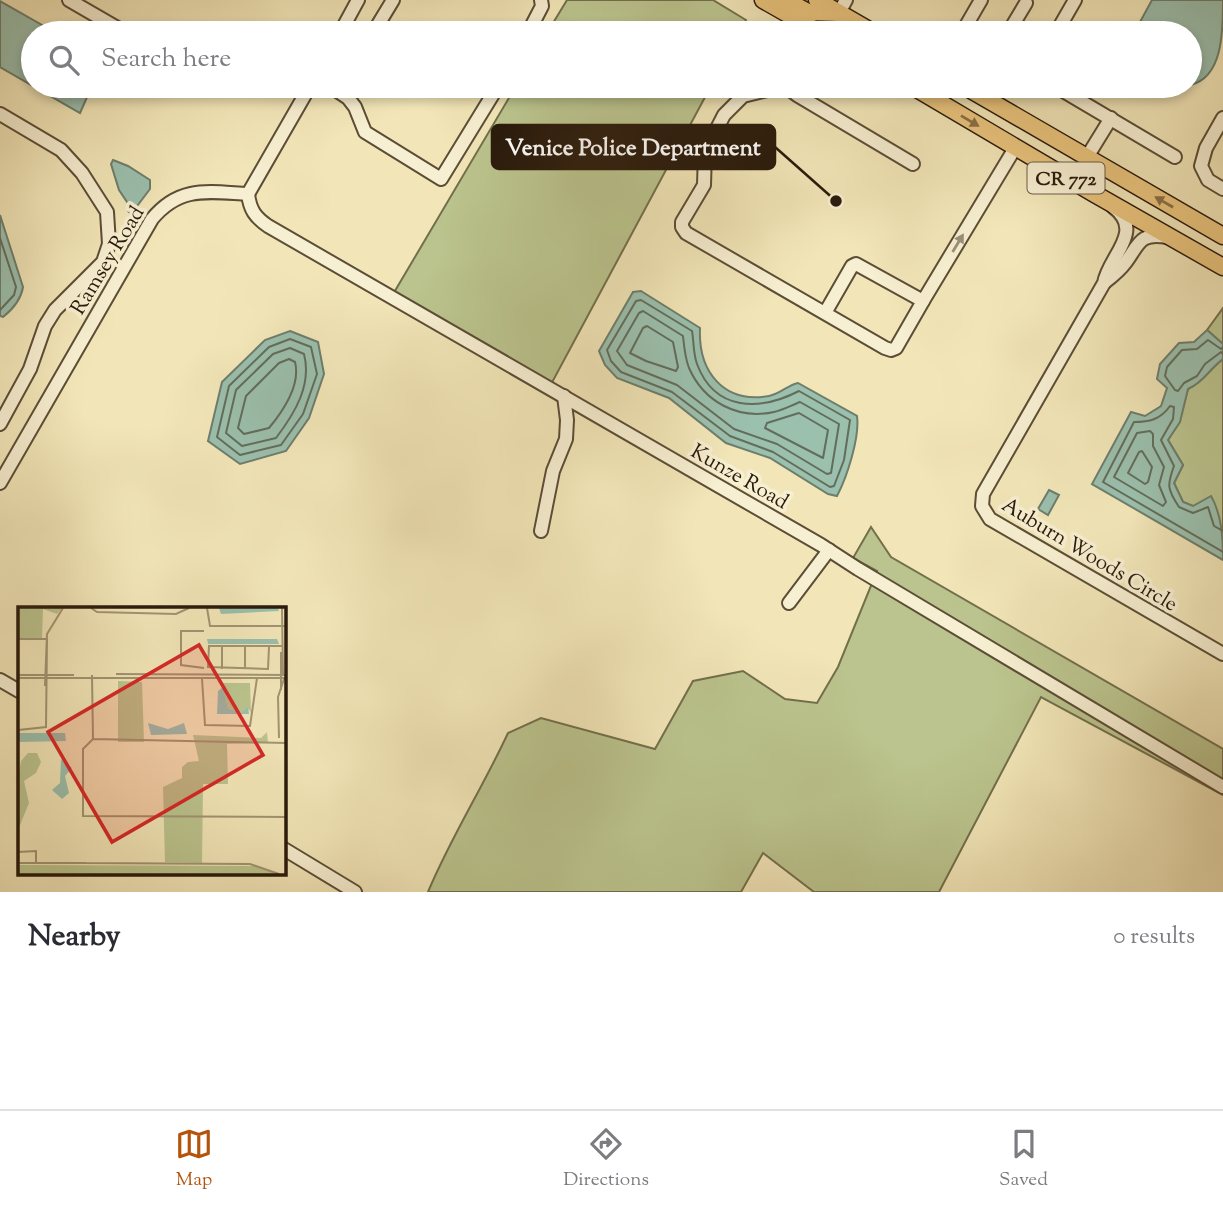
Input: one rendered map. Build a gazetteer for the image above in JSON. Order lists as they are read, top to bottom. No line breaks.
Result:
{"streets":{"main road":["CR 772"],"street":["Ramsey Road","Kunze Road","Auburn Woods Circle"]},"crossings":[["CR 772","Auburn Woods Circle"],["Ramsey Road","Kunze Road"]],"places":["Venice Police Department"],"page":{"search":"Search here","heading":["Nearby","0 results"],"nav":["Map","Directions","Saved"]}}
